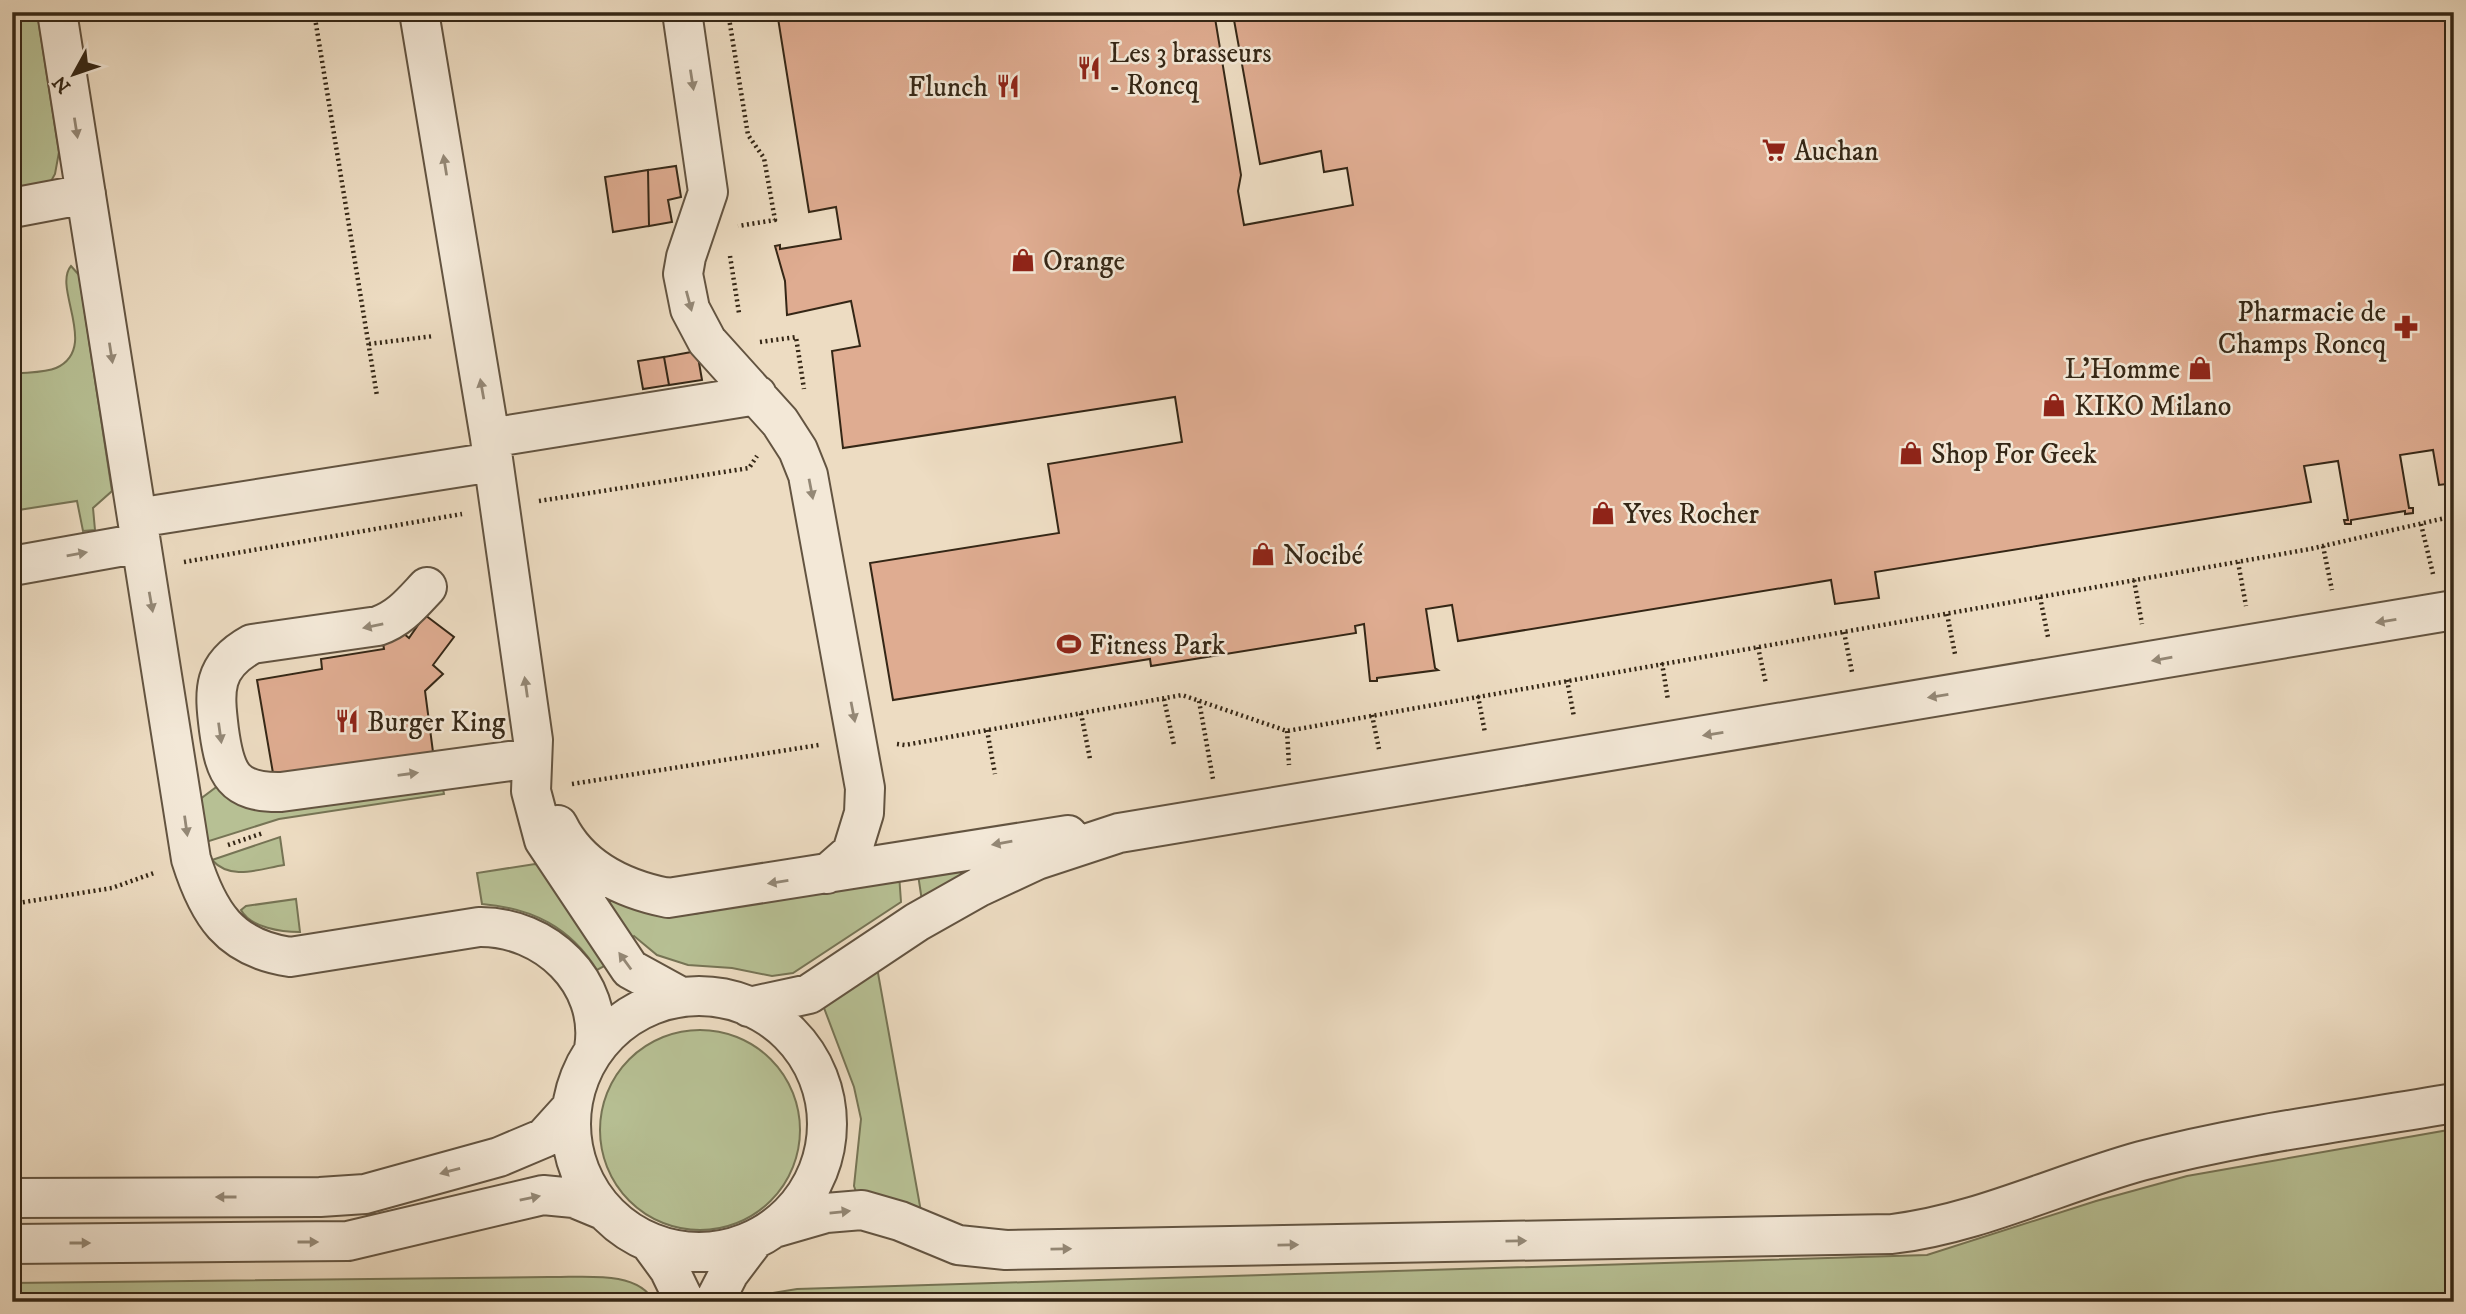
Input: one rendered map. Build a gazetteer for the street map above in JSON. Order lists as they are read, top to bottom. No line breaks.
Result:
{"places":{"restaurant":["Les 3 brasseurs - Roncq","Flunch","Burger King"],"supermarket":["Auchan"],"shop":["Orange","L'Homme","KIKO Milano","Shop For Geek","Yves Rocher","Nocibé"],"pharmacy":["Pharmacie de Champs Roncq"],"sports":["Fitness Park"]},"north":"bottom left"}
